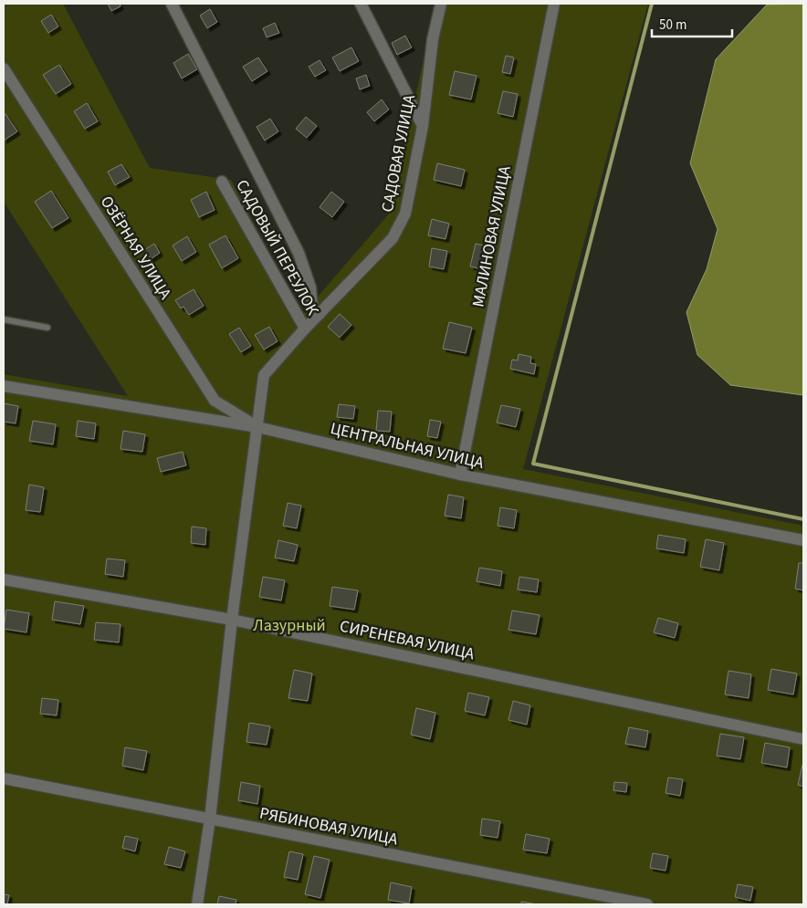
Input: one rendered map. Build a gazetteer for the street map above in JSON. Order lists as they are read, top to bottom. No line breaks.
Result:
{"streets":{"street":["САДОВАЯ УЛИЦА","МАЛИНОВАЯ УЛИЦА","ОЗЁРНАЯ УЛИЦА","САДОВЫЙ ПЕРЕУЛОК","ЦЕНТРАЛЬНАЯ УЛИЦА","СИРЕНЕВАЯ УЛИЦА","РЯБИНОВАЯ УЛИЦА"]},"crossings":[["САДОВАЯ УЛИЦА","ОЗЁРНАЯ УЛИЦА"],["САДОВАЯ УЛИЦА","САДОВЫЙ ПЕРЕУЛОК"],["САДОВАЯ УЛИЦА","ЦЕНТРАЛЬНАЯ УЛИЦА"],["САДОВАЯ УЛИЦА","СИРЕНЕВАЯ УЛИЦА"],["САДОВАЯ УЛИЦА","РЯБИНОВАЯ УЛИЦА"],["МАЛИНОВАЯ УЛИЦА","ЦЕНТРАЛЬНАЯ УЛИЦА"],["ОЗЁРНАЯ УЛИЦА","ЦЕНТРАЛЬНАЯ УЛИЦА"]],"parks":["Лазурный"],"scale_bar":"50 m"}
